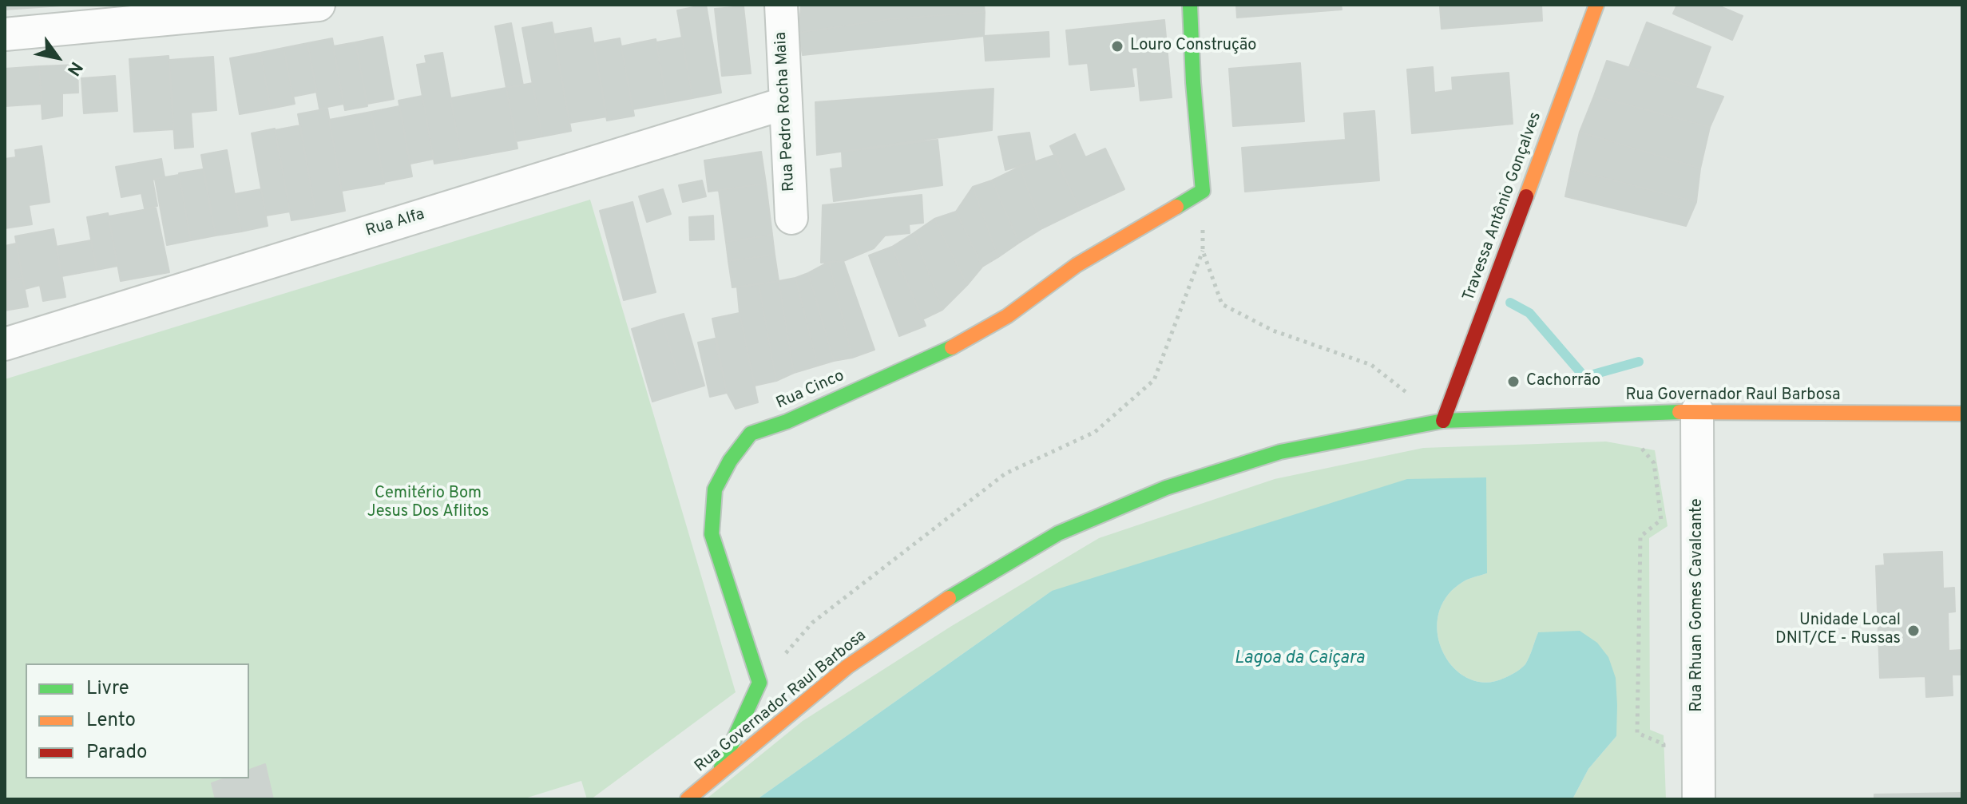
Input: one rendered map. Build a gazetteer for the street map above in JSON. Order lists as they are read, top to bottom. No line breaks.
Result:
{"streets":{"street":["Rua Pedro Rocha Maia","Travessa Antônio Gonçalves","Rua Alfa","Rua Cinco","Rua Governador Raul Barbosa","Rua Rhuan Gomes Cavalcante"]},"crossings":[["Rua Pedro Rocha Maia","Rua Alfa"],["Travessa Antônio Gonçalves","Rua Governador Raul Barbosa"],["Rua Governador Raul Barbosa","Rua Rhuan Gomes Cavalcante"]],"water":["Lagoa da Caiçara"],"parks":["Cemitério Bom Jesus Dos Aflitos"],"places":["Louro Construção","Cachorrão","Unidade Local DNIT/CE - Russas"],"legend":["Livre","Lento","Parado"],"north":"bottom right"}
